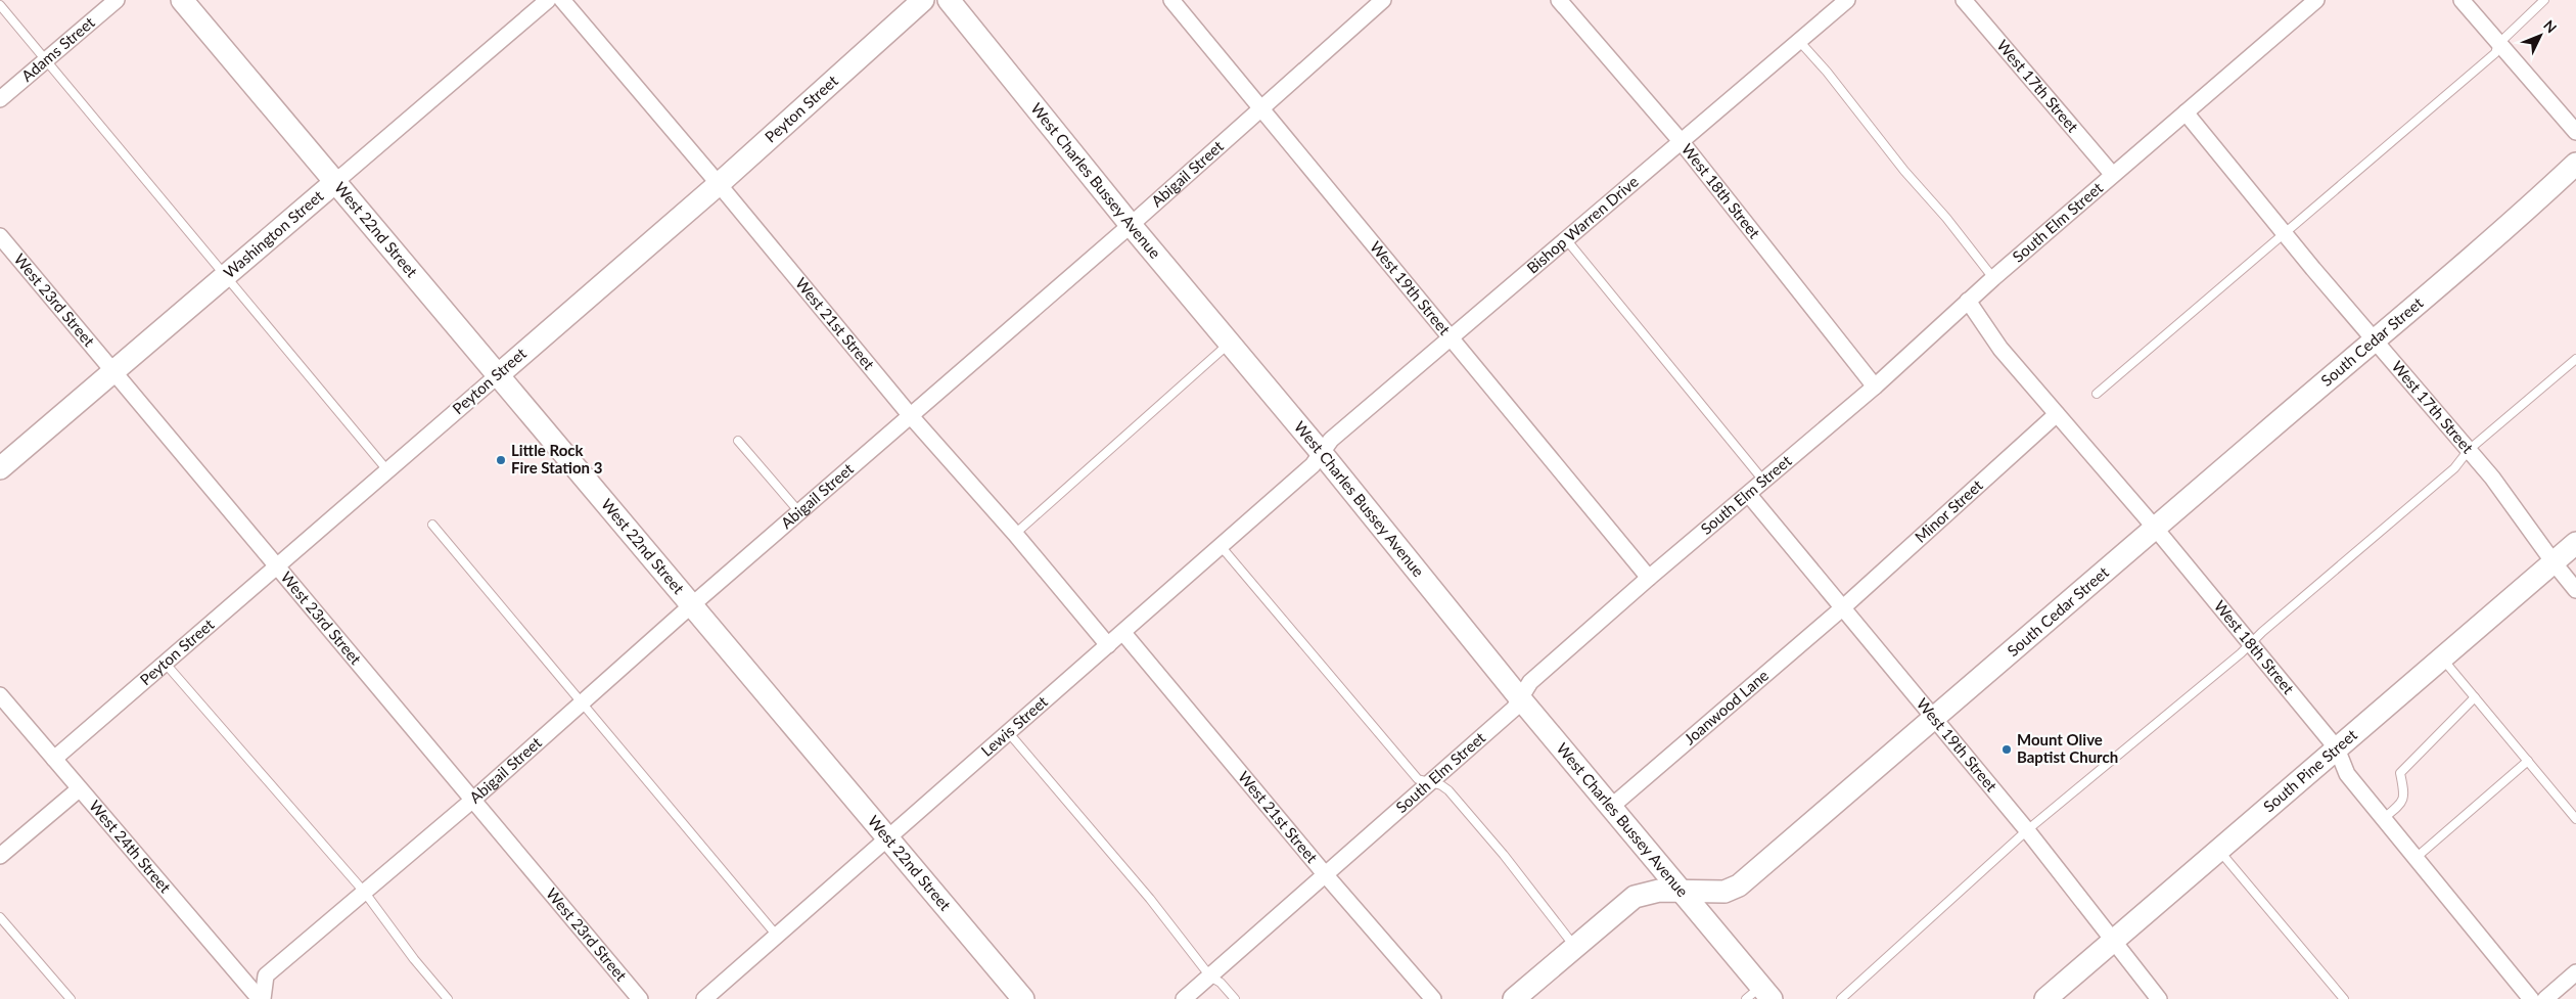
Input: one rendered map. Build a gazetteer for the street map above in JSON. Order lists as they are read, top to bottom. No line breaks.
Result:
{"streets":{"street":["Adams Street","West 17th Street","Peyton Street","Abigail Street","West Charles Bussey Avenue","West 18th Street","South Elm Street","Bishop Warren Drive","West 22nd Street","Washington Street","West 19th Street","West 23rd Street","West 21st Street","South Cedar Street","Minor Street","Joanwood Lane","Lewis Street","South Pine Street","West 24th Street"]},"crossings":[["West 17th Street","South Elm Street"],["West 17th Street","South Cedar Street"],["West 17th Street","South Pine Street"],["Peyton Street","West 22nd Street"],["Peyton Street","West 23rd Street"],["Peyton Street","West 21st Street"],["Peyton Street","West 24th Street"],["Abigail Street","West Charles Bussey Avenue"],["Abigail Street","West 22nd Street"],["Abigail Street","West 19th Street"],["Abigail Street","West 23rd Street"],["Abigail Street","West 21st Street"],["Abigail Street","West 24th Street"],["West Charles Bussey Avenue","South Elm Street"],["West Charles Bussey Avenue","Bishop Warren Drive"],["West Charles Bussey Avenue","South Cedar Street"],["West Charles Bussey Avenue","Joanwood Lane"],["West Charles Bussey Avenue","Lewis Street"],["West 18th Street","South Elm Street"],["West 18th Street","Bishop Warren Drive"],["West 18th Street","South Cedar Street"],["West 18th Street","Minor Street"],["West 18th Street","South Pine Street"],["South Elm Street","West 19th Street"],["South Elm Street","West 21st Street"],["Bishop Warren Drive","West 19th Street"],["Bishop Warren Drive","Lewis Street"],["West 22nd Street","Washington Street"],["West 22nd Street","Lewis Street"],["Washington Street","West 23rd Street"],["West 19th Street","South Cedar Street"],["West 19th Street","Minor Street"],["West 19th Street","Joanwood Lane"],["West 19th Street","South Pine Street"],["West 21st Street","Lewis Street"],["Minor Street","Joanwood Lane"]],"places":["Little Rock Fire Station 3","Mount Olive Baptist Church"],"north":"top right"}
